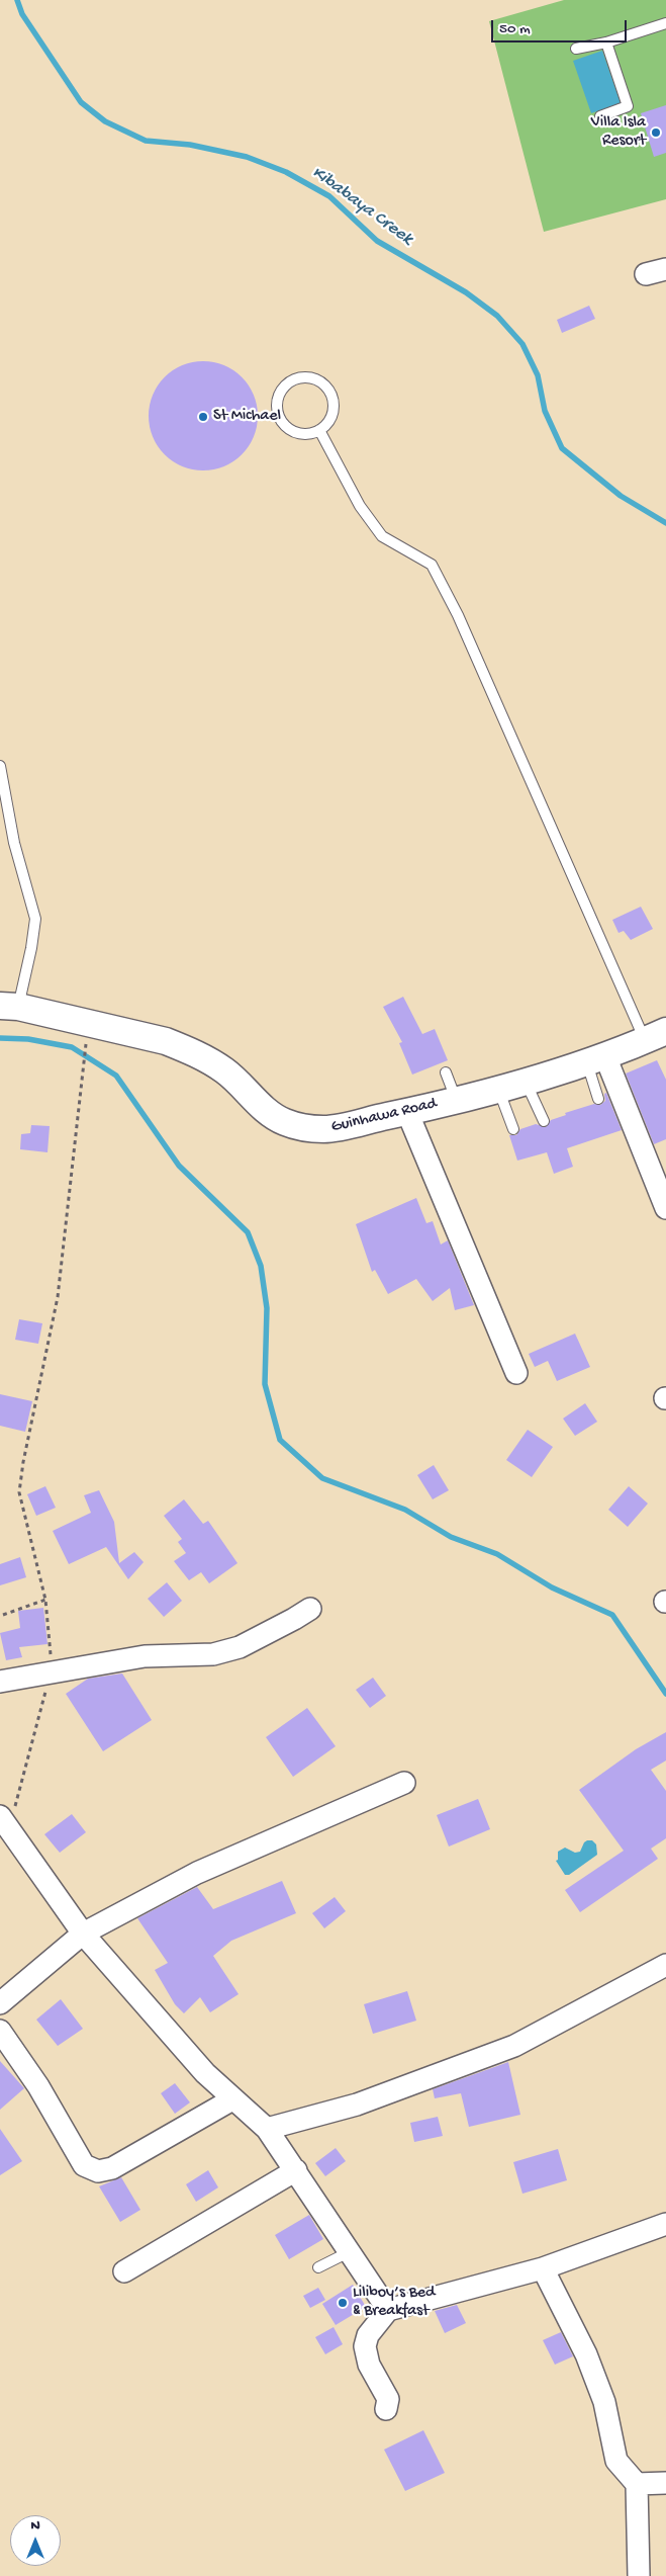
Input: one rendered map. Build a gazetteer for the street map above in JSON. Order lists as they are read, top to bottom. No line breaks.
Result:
{"streets":{"street":["Guinhawa Road"]},"water":["Kibabaya Creek"],"places":["Villa Isla Resort","St Michael","Liliboy’s Bed & Breakfast"],"scale_bar":"50 m","north":"top"}
